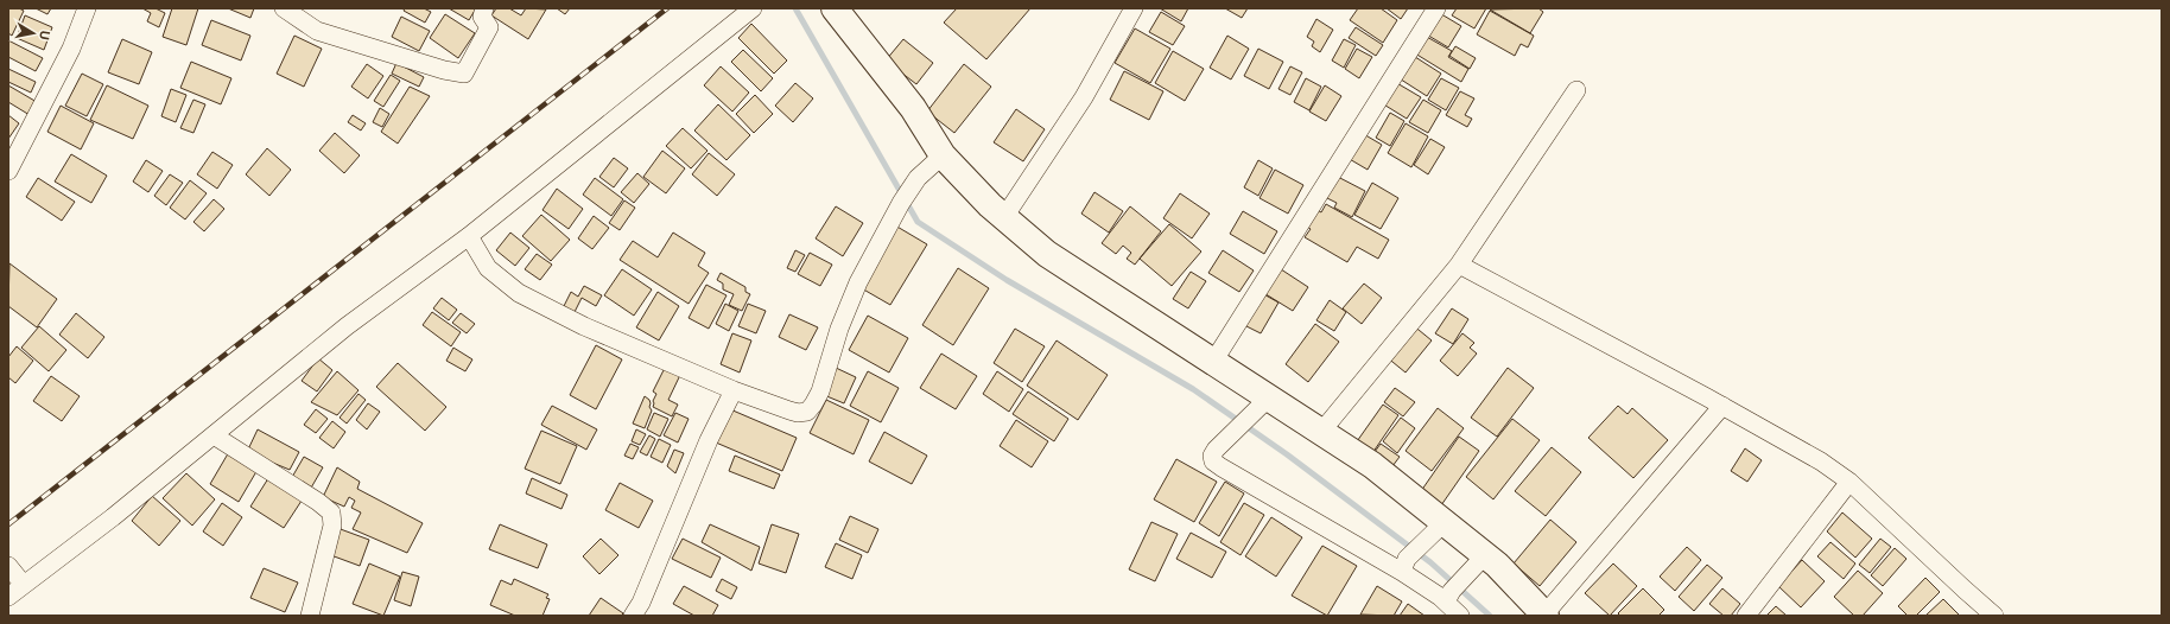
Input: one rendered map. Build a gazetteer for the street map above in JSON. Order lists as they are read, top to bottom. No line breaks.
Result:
{"north":"right"}
